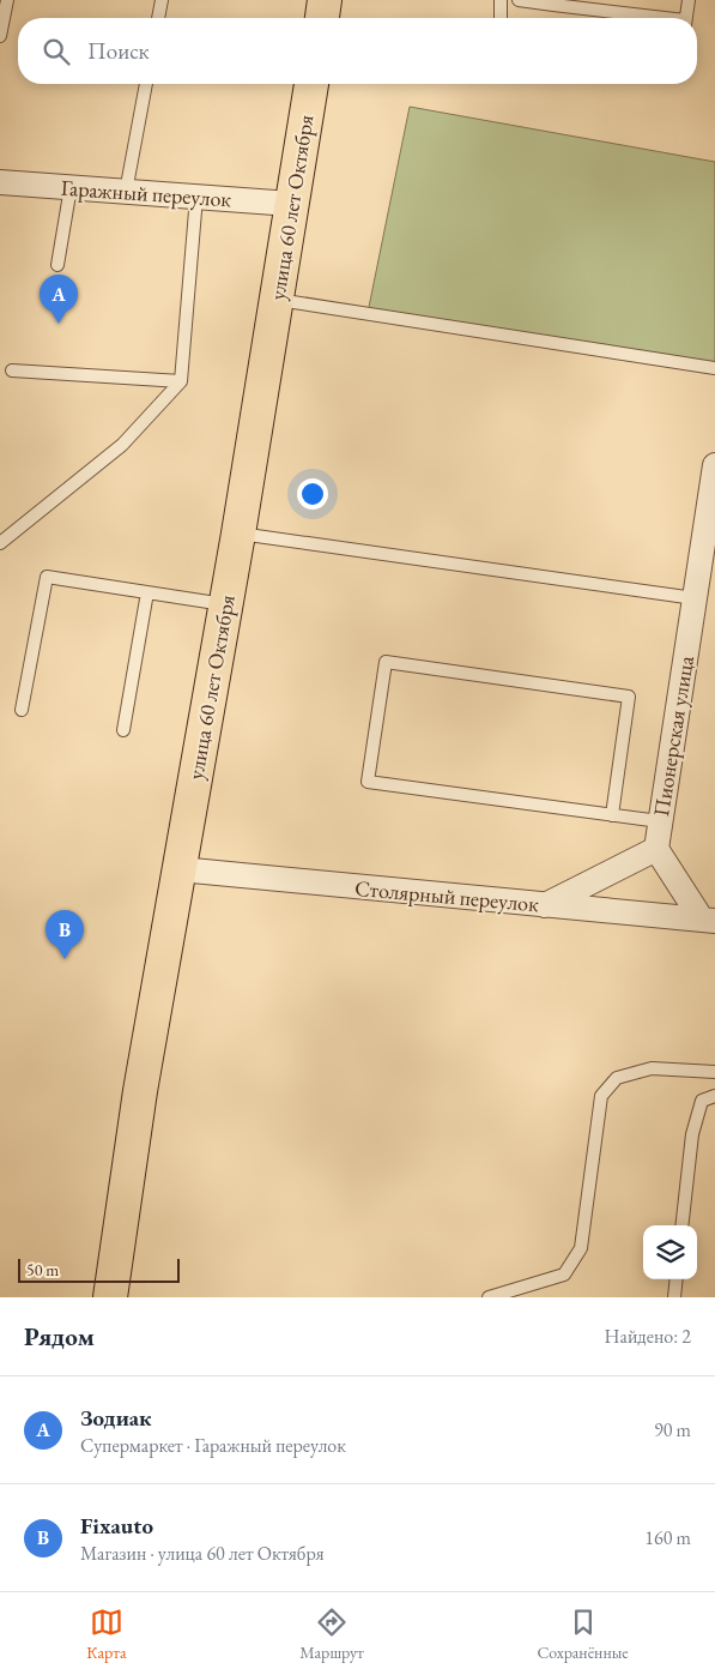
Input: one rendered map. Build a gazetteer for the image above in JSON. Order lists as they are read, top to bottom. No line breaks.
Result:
{"streets":{"main road":["улица 60 лет Октября"],"street":["Гаражный переулок","Пионерская улица","Столярный переулок"]},"crossings":[["Гаражный переулок","улица 60 лет Октября"],["улица 60 лет Октября","Столярный переулок"]],"scale_bar":"50 m","page":{"search":"Поиск","pins":["A","B"],"scale":"50 m","heading":["Рядом","Найдено: 2"],"list":[{"mark":"A","name":"Зодиак","note":"Супермаркет · Гаражный переулок","value":"90 m"},{"mark":"B","name":"Fixauto","note":"Магазин · улица 60 лет Октября","value":"160 m"}],"nav":["Карта","Маршрут","Сохранённые"]}}
